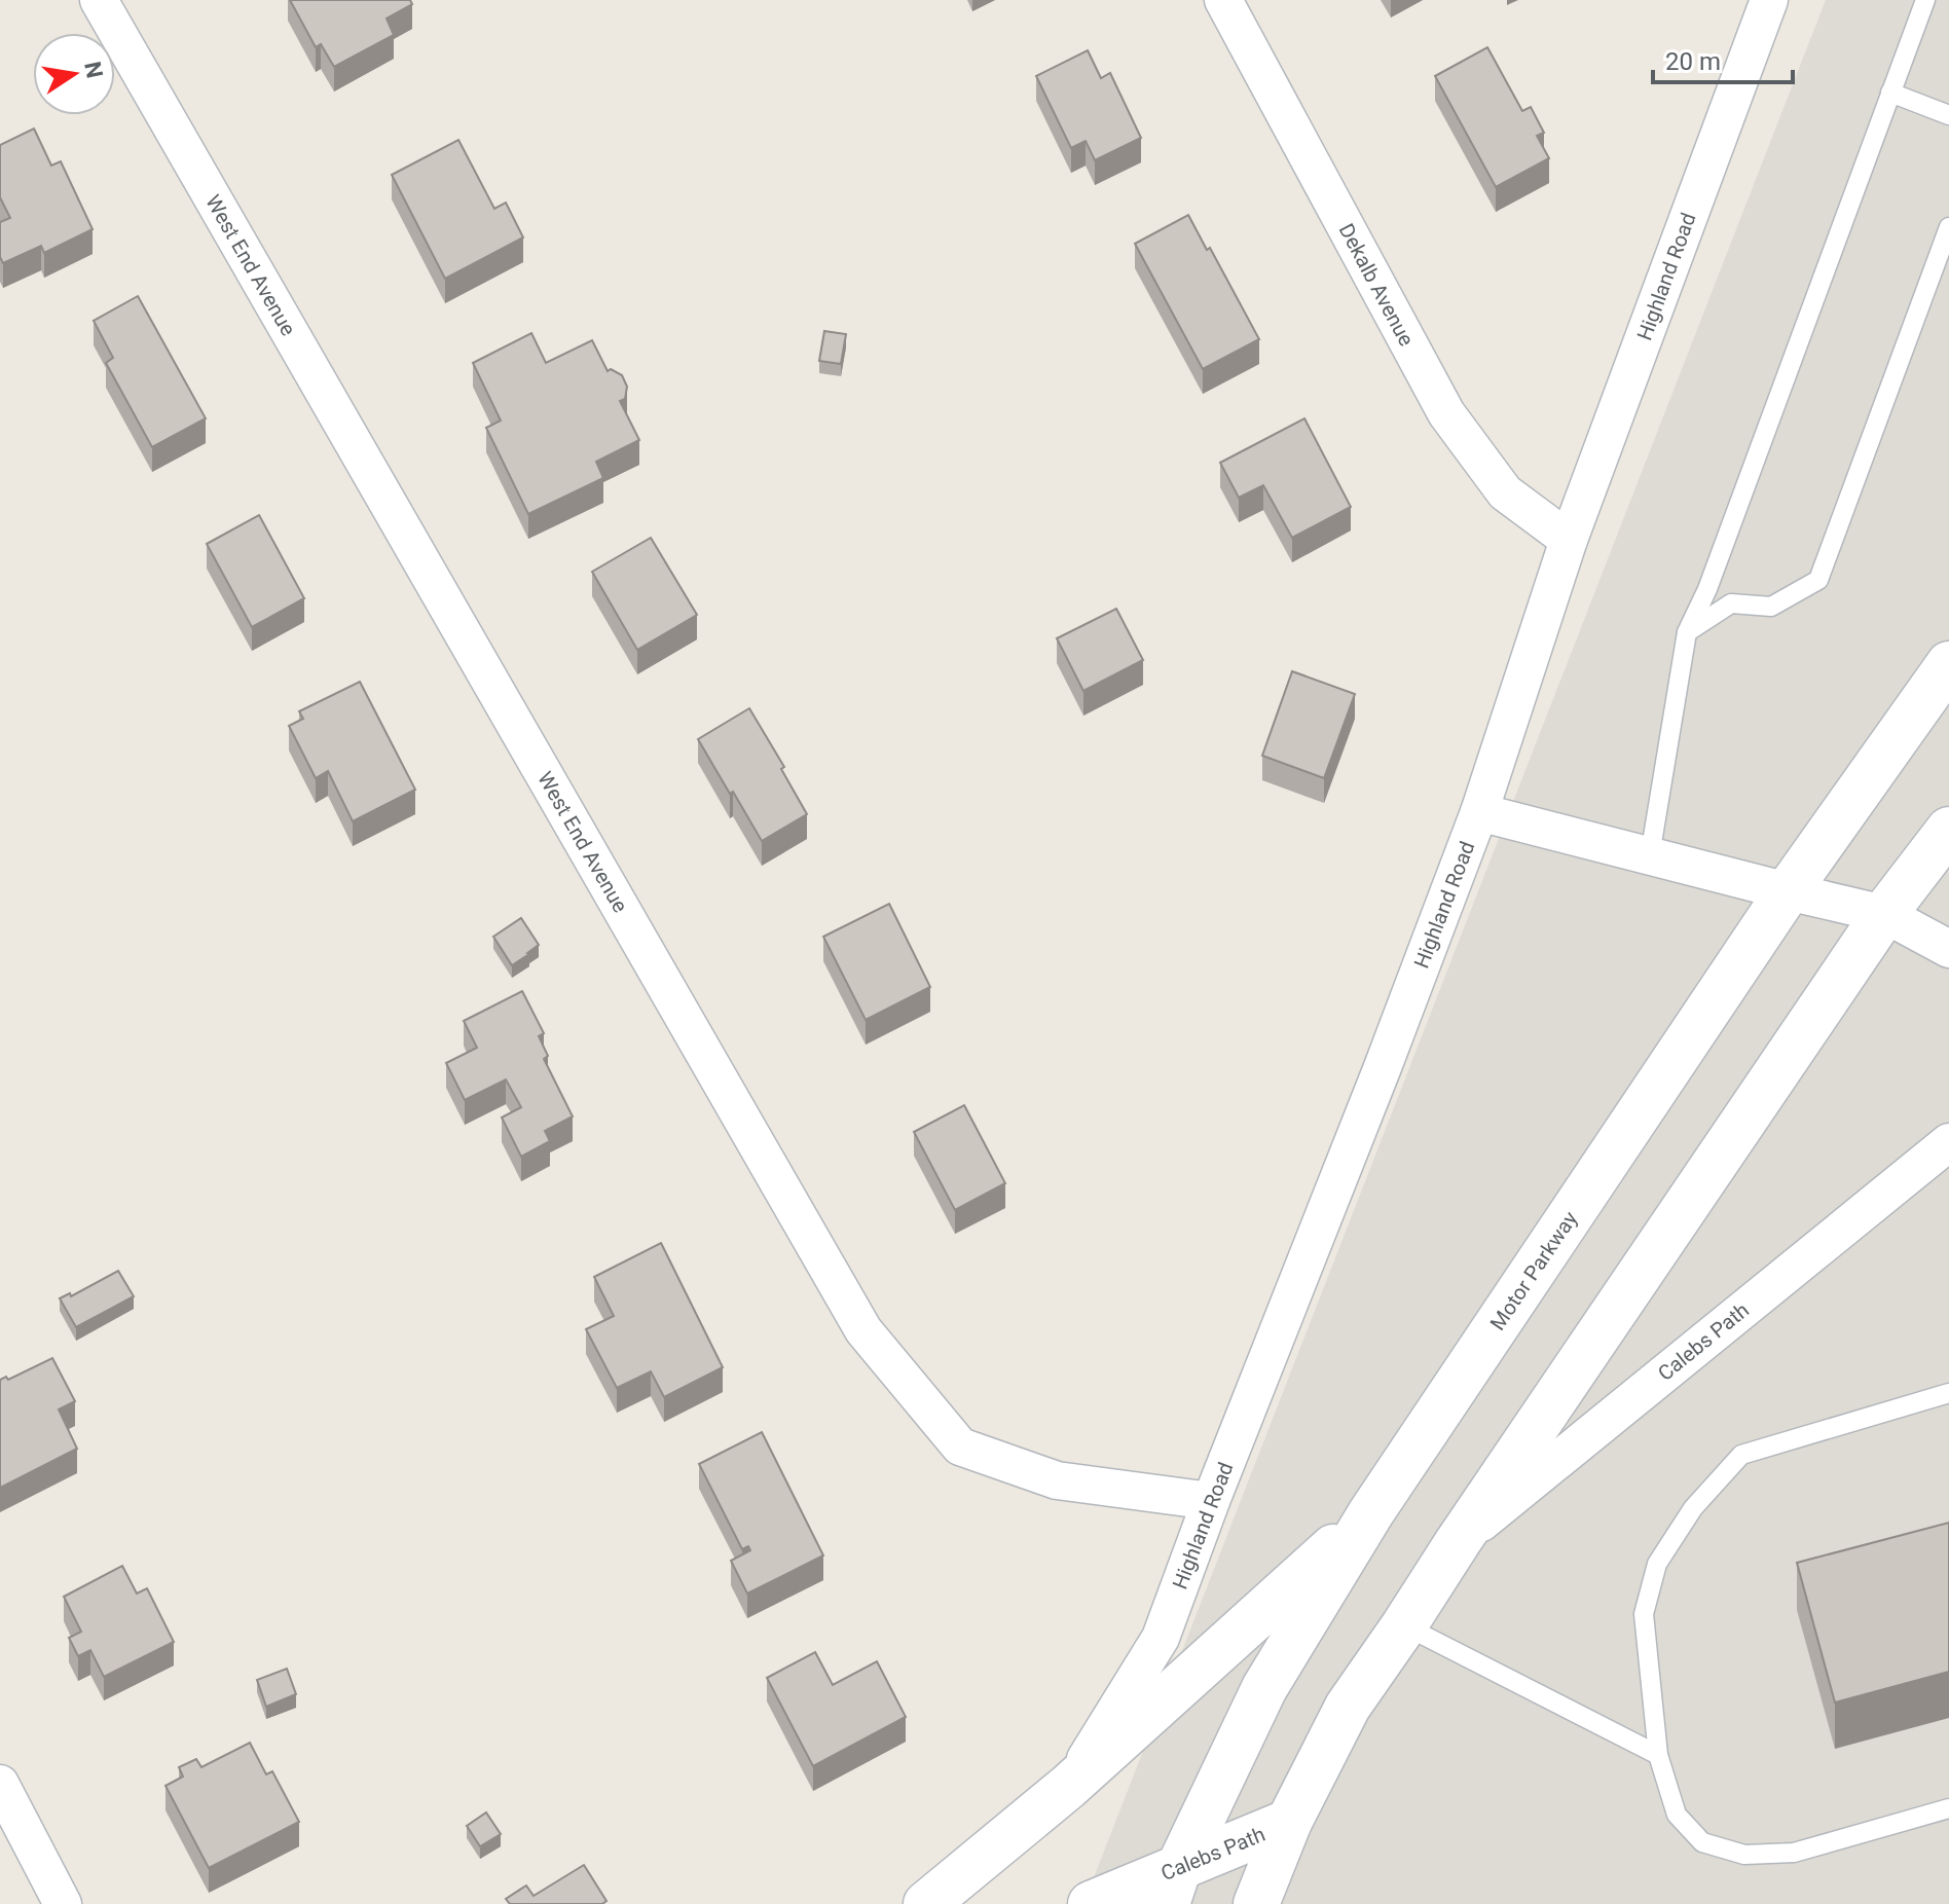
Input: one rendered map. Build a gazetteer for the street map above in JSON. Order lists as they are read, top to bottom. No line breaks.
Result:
{"streets":{"main road":["Motor Parkway","Calebs Path"],"street":["West End Avenue","Highland Road","Dekalb Avenue"]},"crossings":[["West End Avenue","Highland Road"],["Highland Road","Dekalb Avenue"],["Motor Parkway","Calebs Path"]],"scale_bar":"20 m","north":"right"}
